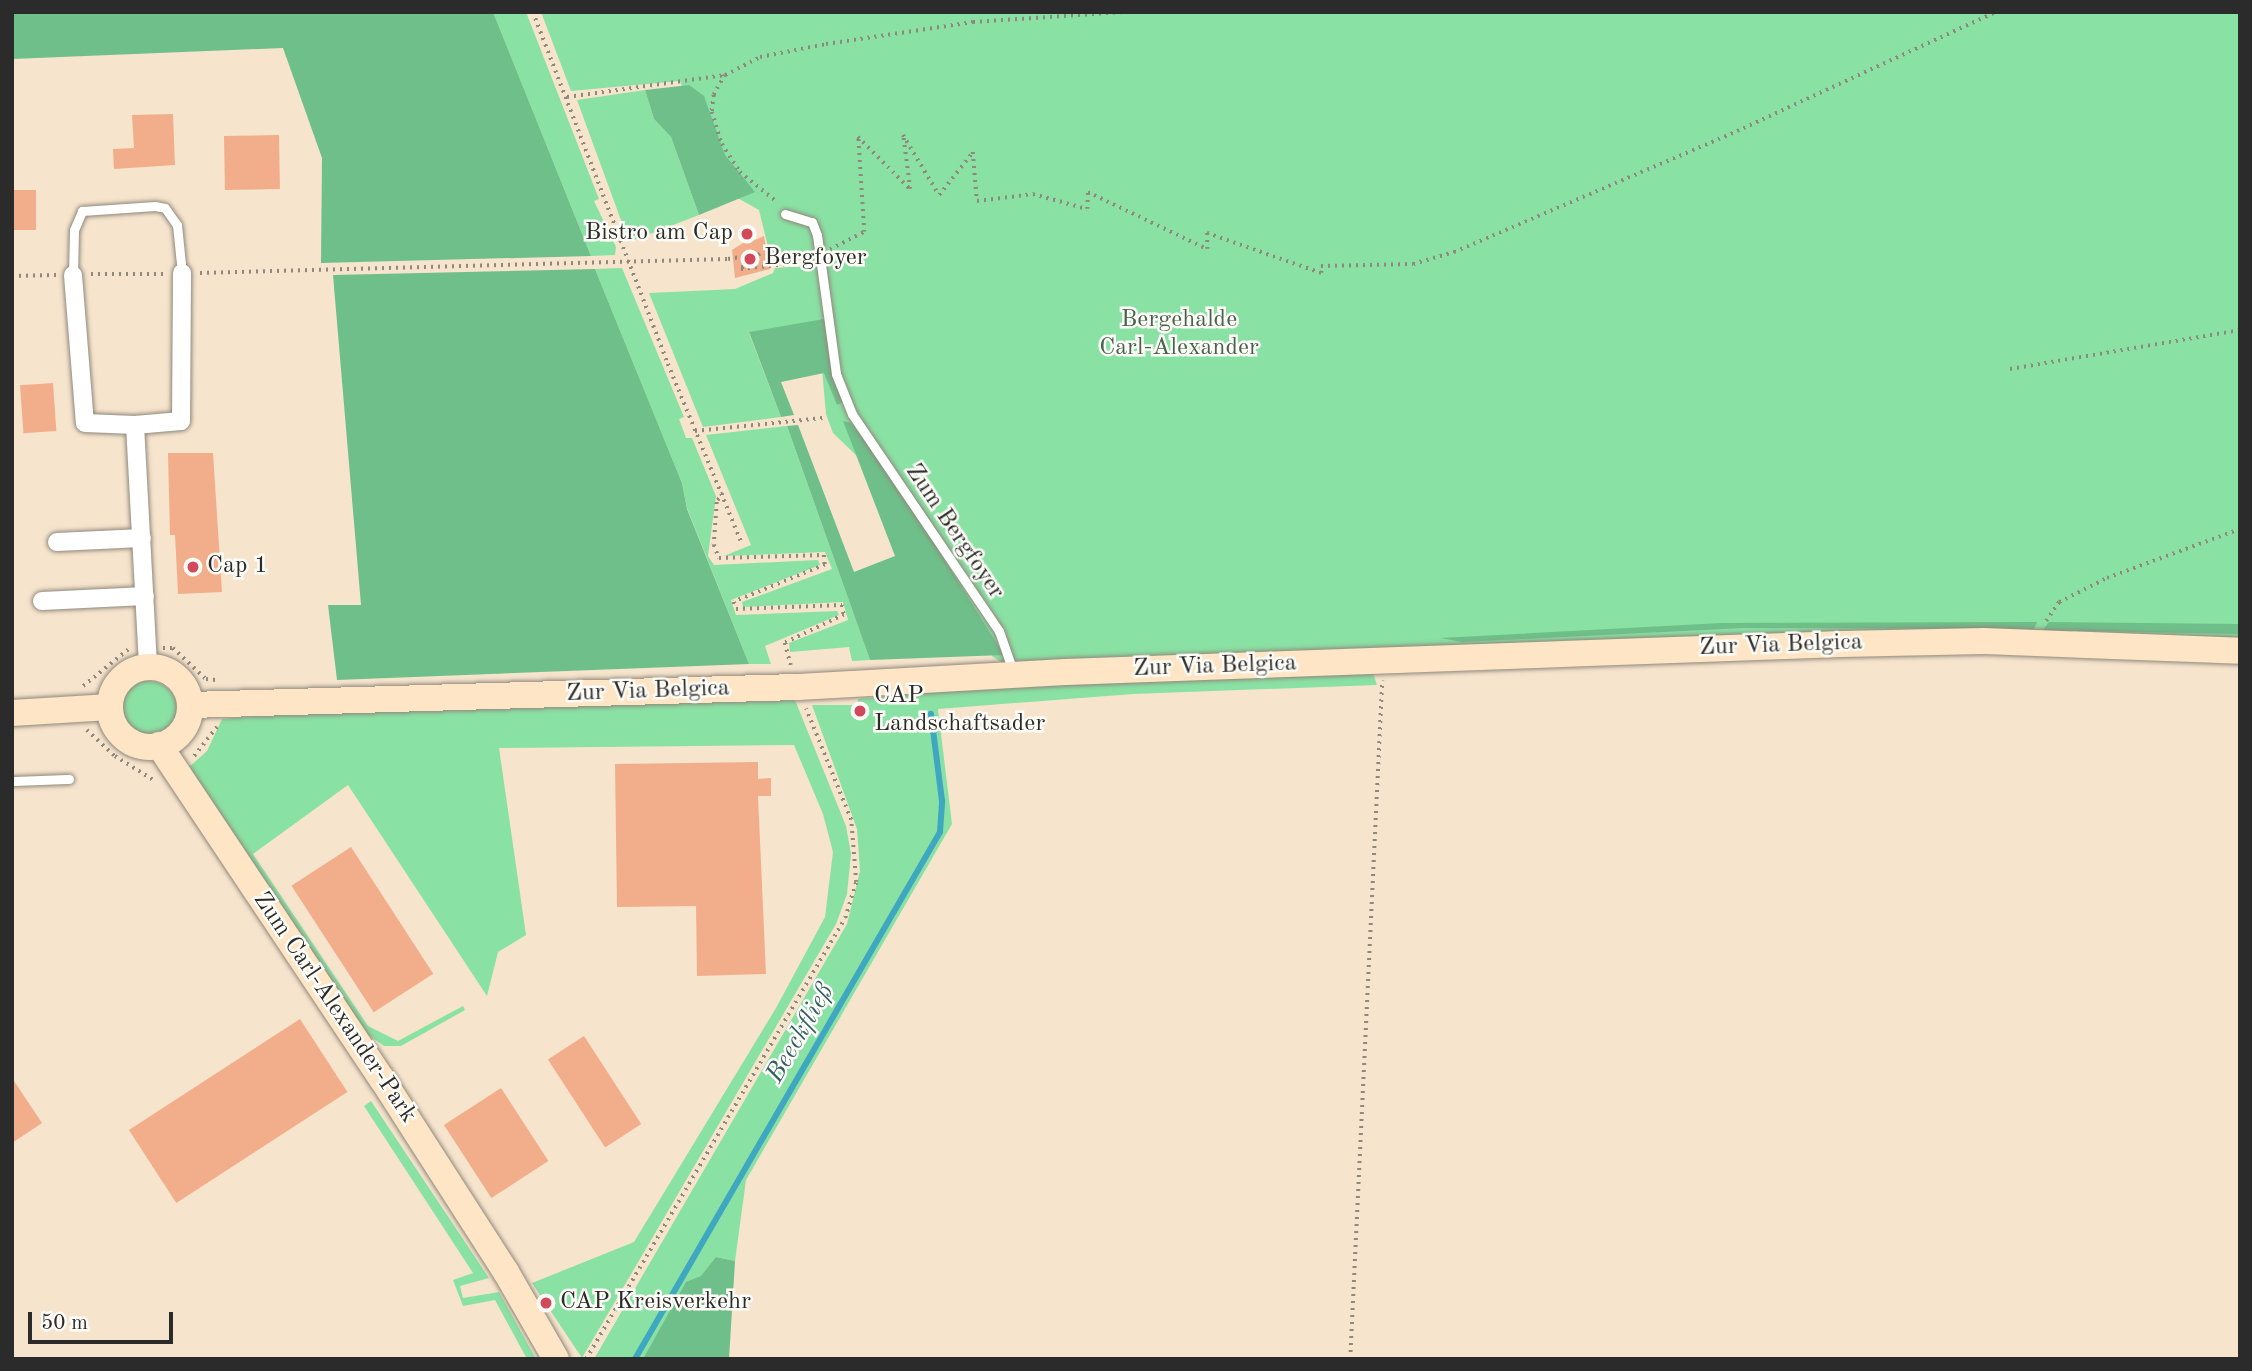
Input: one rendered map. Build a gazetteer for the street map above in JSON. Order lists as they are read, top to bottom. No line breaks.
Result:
{"streets":{"street":["Zur Via Belgica","Zum Carl-Alexander-Park"],"lane":["Zum Bergfoyer"]},"crossings":[["Zum Bergfoyer","Zur Via Belgica"],["Zur Via Belgica","Zum Carl-Alexander-Park"]],"water":["Beeckfließ"],"parks":["Bergehalde Carl-Alexander"],"places":["Bistro am Cap","Bergfoyer","Cap 1","CAP Landschaftsader","CAP Kreisverkehr"],"scale_bar":"50 m"}
